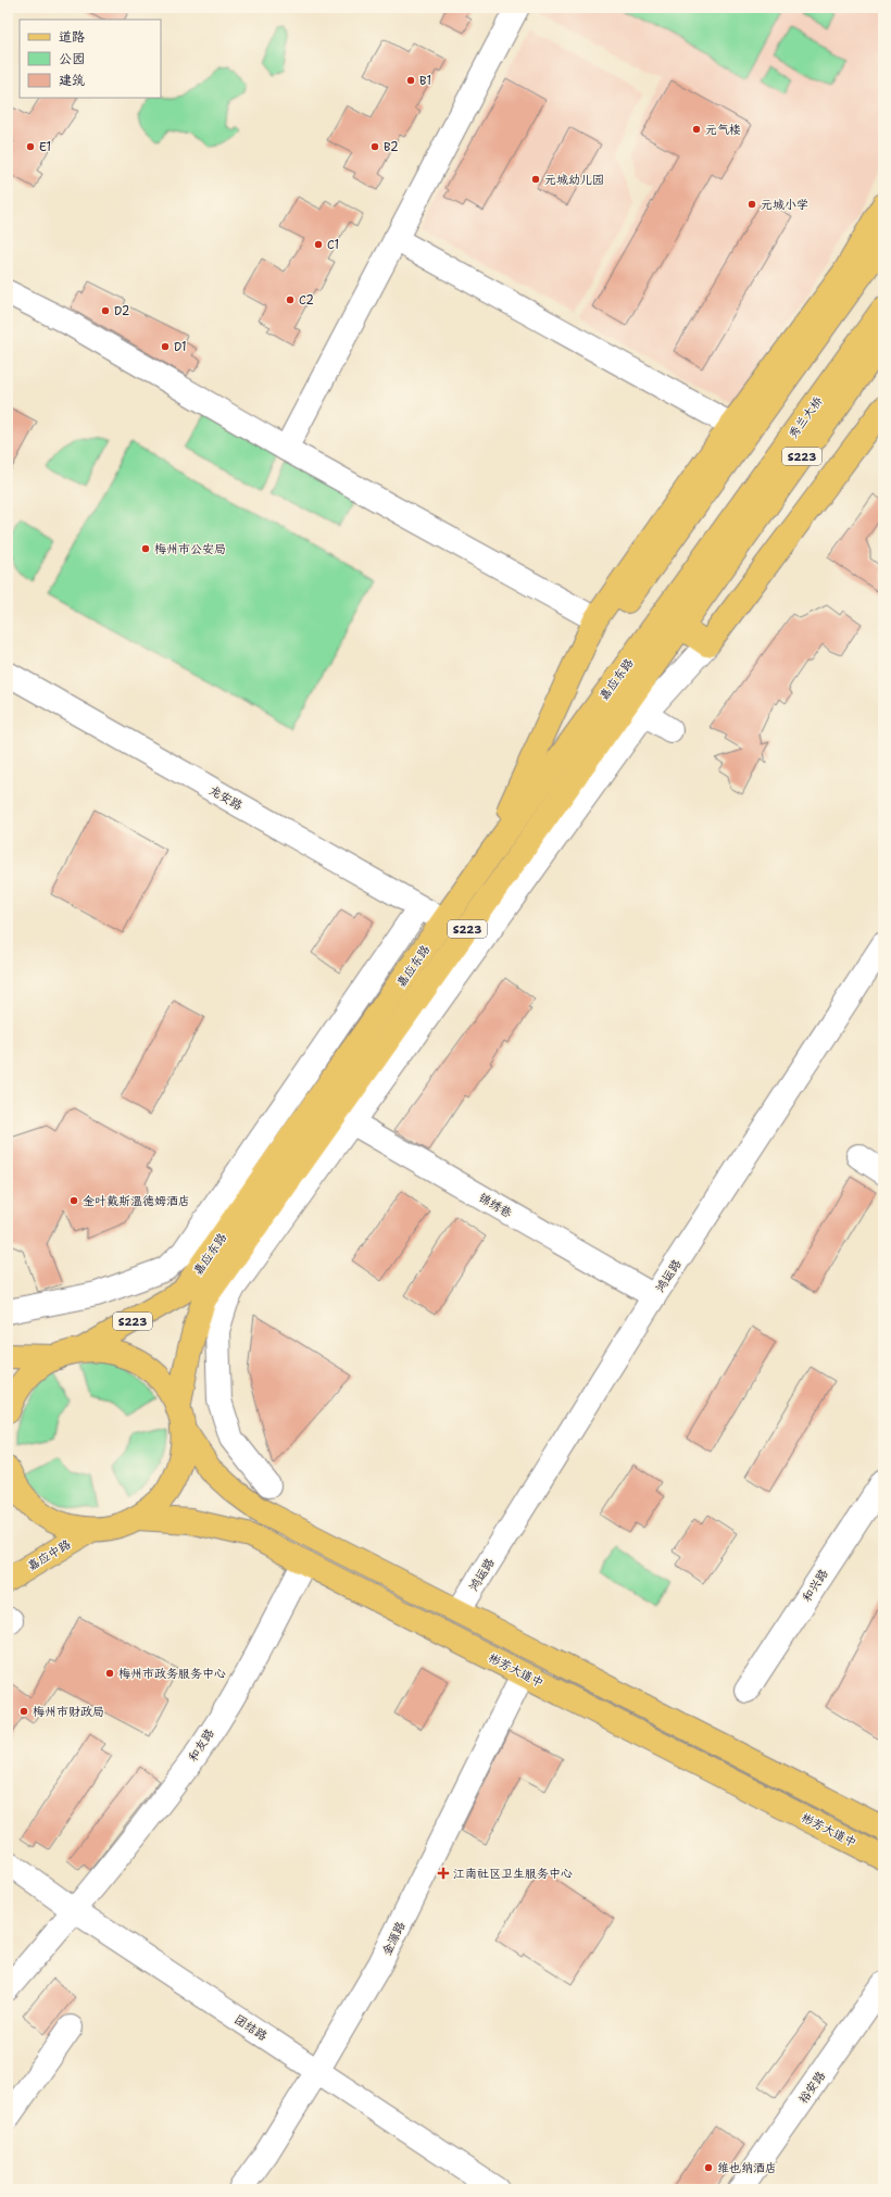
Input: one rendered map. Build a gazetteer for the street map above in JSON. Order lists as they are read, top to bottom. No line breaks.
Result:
{"streets":{"main road":["秀兰大桥","S223","嘉应东路","嘉应中路","彬芳大道中"],"street":["龙安路","锦绣巷","鸿运路","和兴路","和友路","金源路","团结路","裕安路"]},"crossings":[["秀兰大桥","嘉应东路"],["S223","嘉应东路"],["S223","嘉应中路"],["S223","彬芳大道中"],["嘉应东路","龙安路"],["嘉应东路","锦绣巷"],["锦绣巷","鸿运路"],["彬芳大道中","和友路"],["彬芳大道中","金源路"],["和友路","团结路"],["金源路","团结路"]],"places":{"other":["B1","元气楼","E1","B2","元城幼儿园","元城小学","C1","C2","D2","D1","梅州市公安局","金叶戴斯温德姆酒店","梅州市政务服务中心","梅州市财政局","维也纳酒店"],"health":["江南社区卫生服务中心"]},"legend":["道路","公园","建筑"]}
